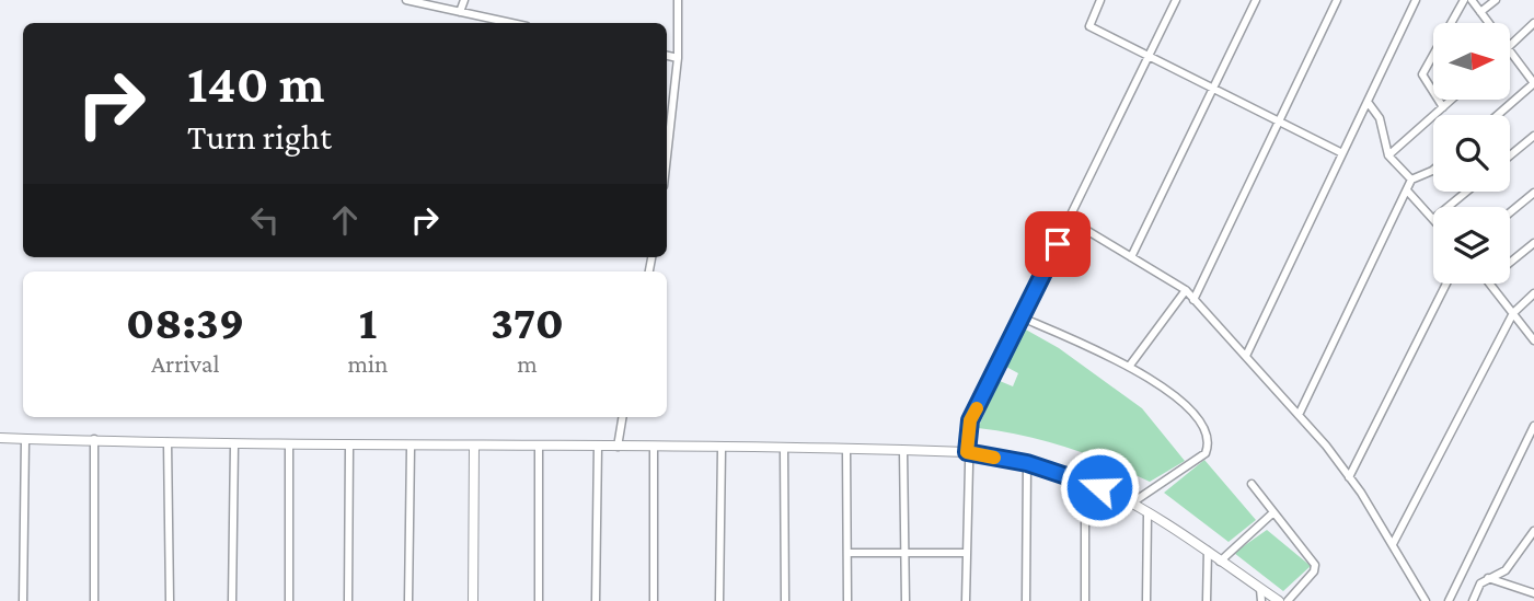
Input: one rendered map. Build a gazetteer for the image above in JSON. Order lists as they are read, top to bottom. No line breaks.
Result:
{"north":"right","page":{"turn":["140 m","Turn right"],"eta":["08:39","Arrival","1","min","370","m"]}}
